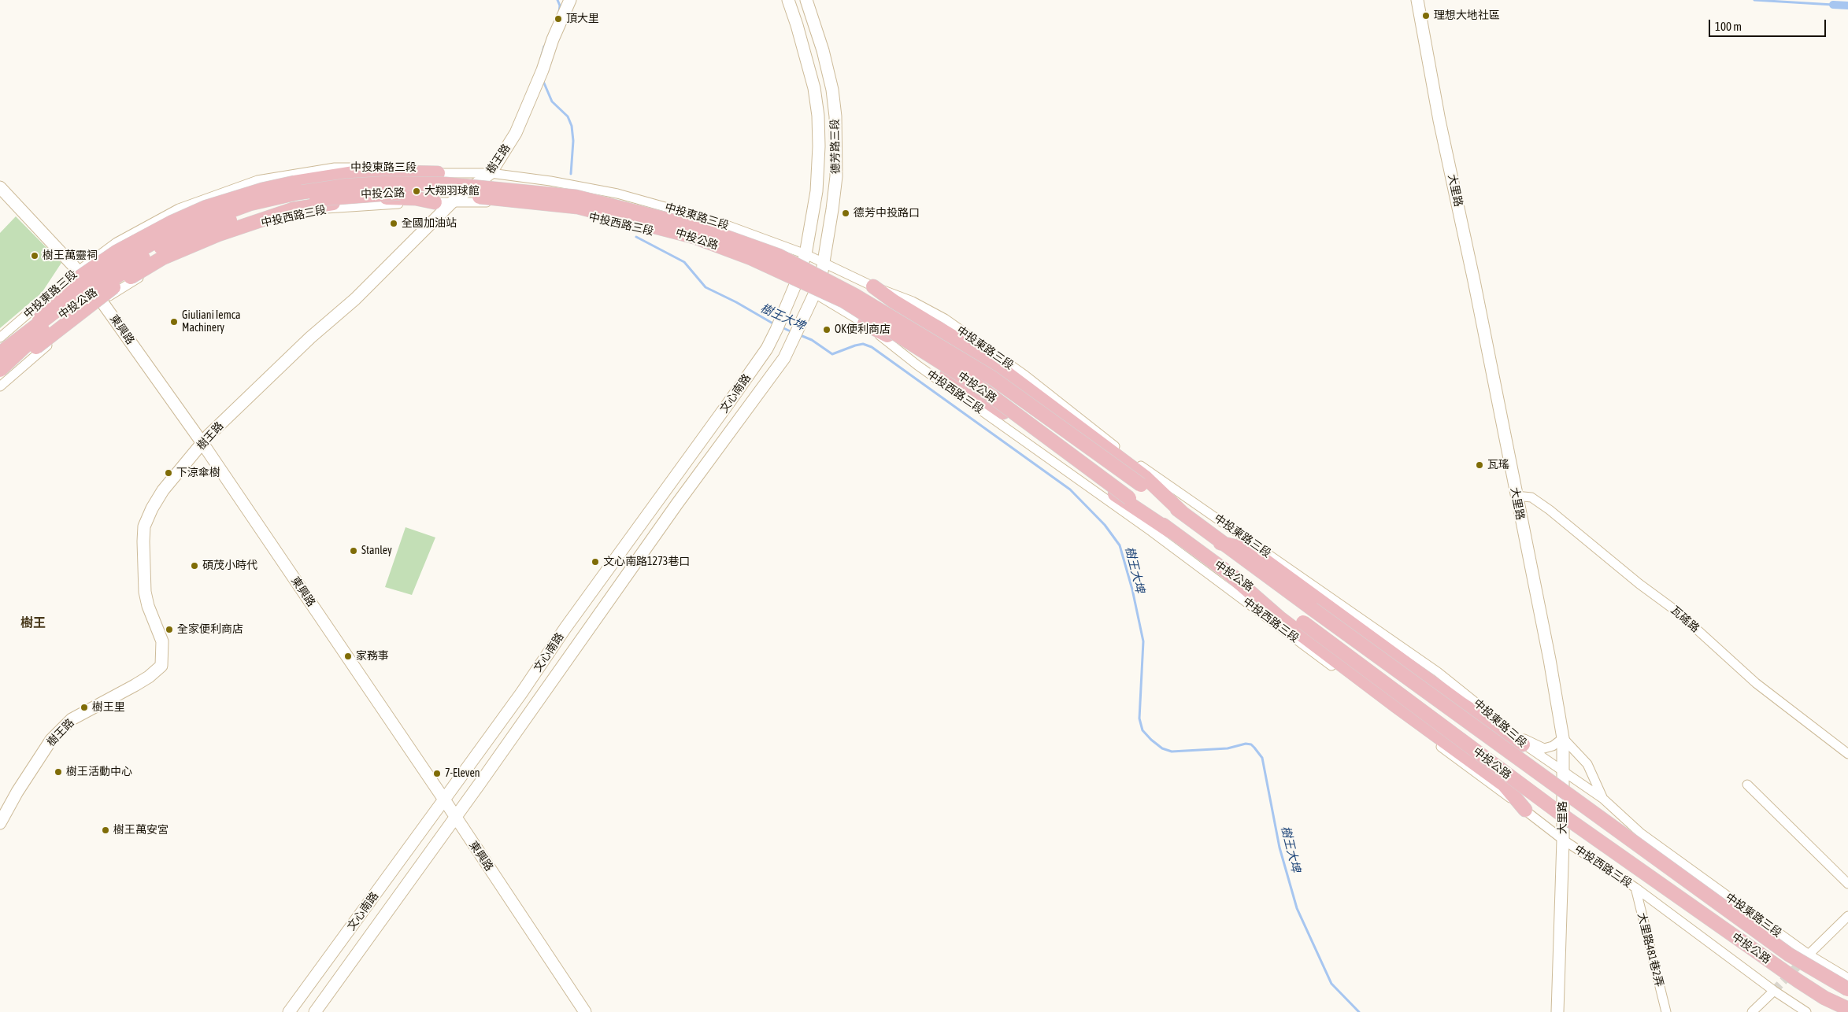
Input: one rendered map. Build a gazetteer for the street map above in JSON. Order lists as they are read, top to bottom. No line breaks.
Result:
{"streets":{"main road":["中投公路"],"street":["德芳路三段","樹王路","中投東路三段","大里路","中投西路三段","東興路","文心南路","瓦磘路","大里路481巷2弄"]},"crossings":[["德芳路三段","中投東路三段"],["德芳路三段","中投西路三段"],["德芳路三段","文心南路"],["樹王路","中投東路三段"],["樹王路","中投西路三段"],["樹王路","東興路"],["中投東路三段","大里路"],["中投東路三段","東興路"],["大里路","中投西路三段"],["大里路","瓦磘路"],["中投西路三段","東興路"],["中投西路三段","文心南路"],["中投西路三段","大里路481巷2弄"],["東興路","文心南路"]],"districts":["樹王"],"water":["樹王大埤"],"places":["理想大地社區","頂大里","大翔羽球館","德芳中投路口","全國加油站","樹王萬靈祠","Giuliani Iemca Machinery","OK便利商店","瓦瑤","下涼傘樹","Stanley","文心南路1273巷口","碩茂小時代","全家便利商店","家務事","樹王里","樹王活動中心","7-Eleven","樹王萬安宮"],"scale_bar":"100 m"}
